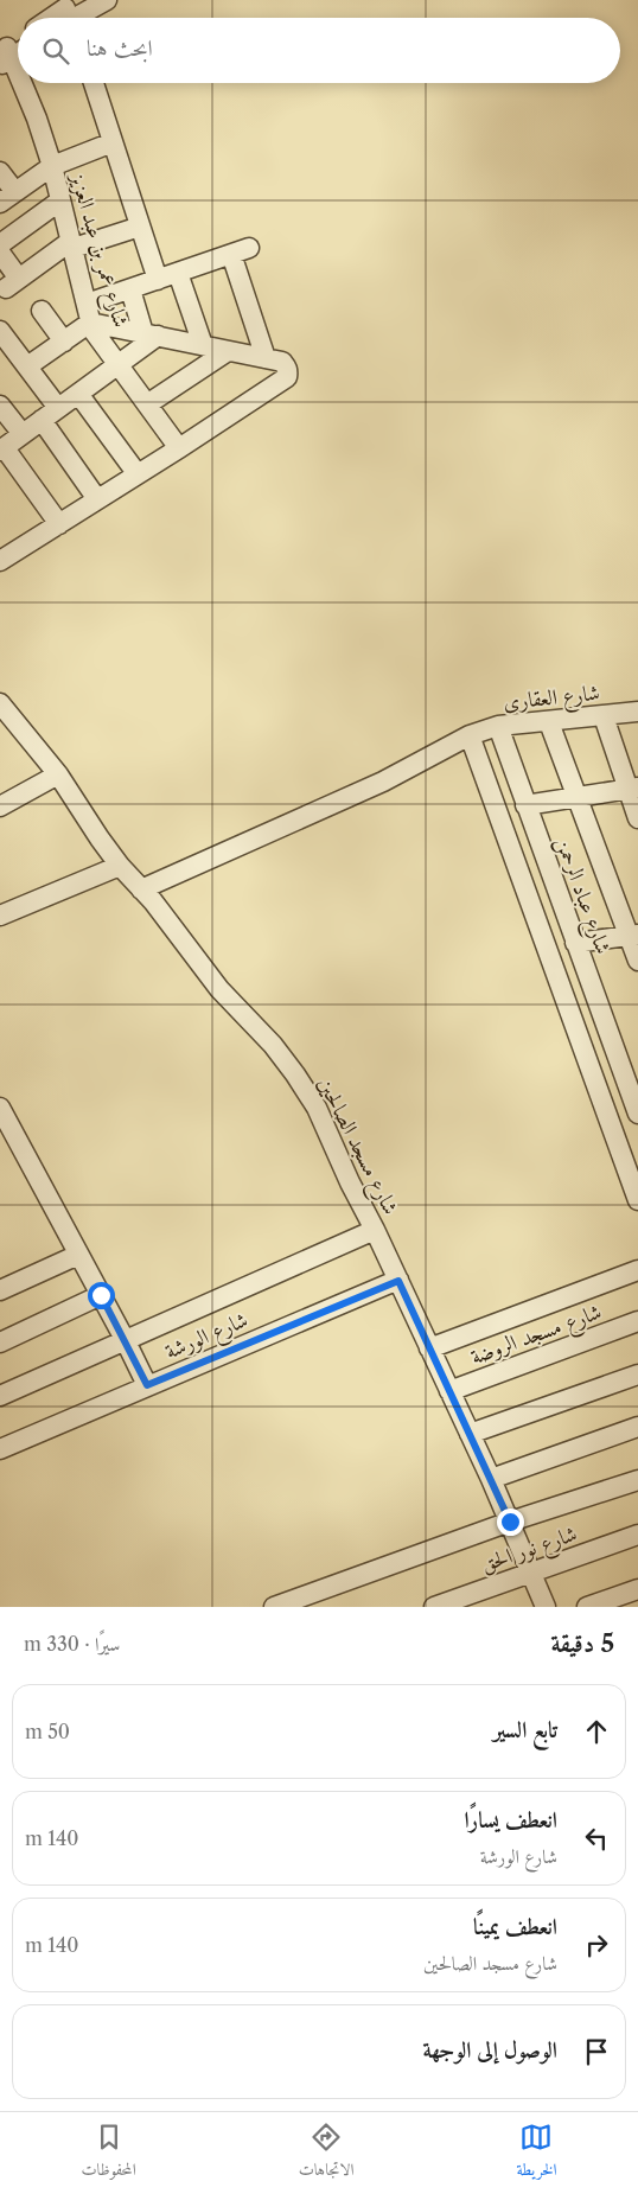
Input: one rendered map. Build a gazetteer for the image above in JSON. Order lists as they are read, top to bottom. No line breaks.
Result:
{"streets":{"street":["شارع عمر بن عبد العزيز","شارع العقارى","شارع عباد الرحمن","شارع مسجد الصالحين","شارع مسجد الروضة","شارع الورشة","شارع نور الحق"]},"crossings":[["شارع العقارى","شارع عباد الرحمن"],["شارع العقارى","شارع مسجد الصالحين"],["شارع مسجد الصالحين","شارع مسجد الروضة"],["شارع مسجد الصالحين","شارع الورشة"],["شارع مسجد الصالحين","شارع نور الحق"]],"page":{"search":"ابحث هنا","heading":["5 دقيقة","سيرًا · 330 m"],"list":[["تابع السير","50 m"],["انعطف يسارًا","شارع الورشة","140 m"],["انعطف يمينًا","شارع مسجد الصالحين","140 m"],"الوصول إلى الوجهة"],"nav":["الخريطة","الاتجاهات","المحفوظات"]}}
